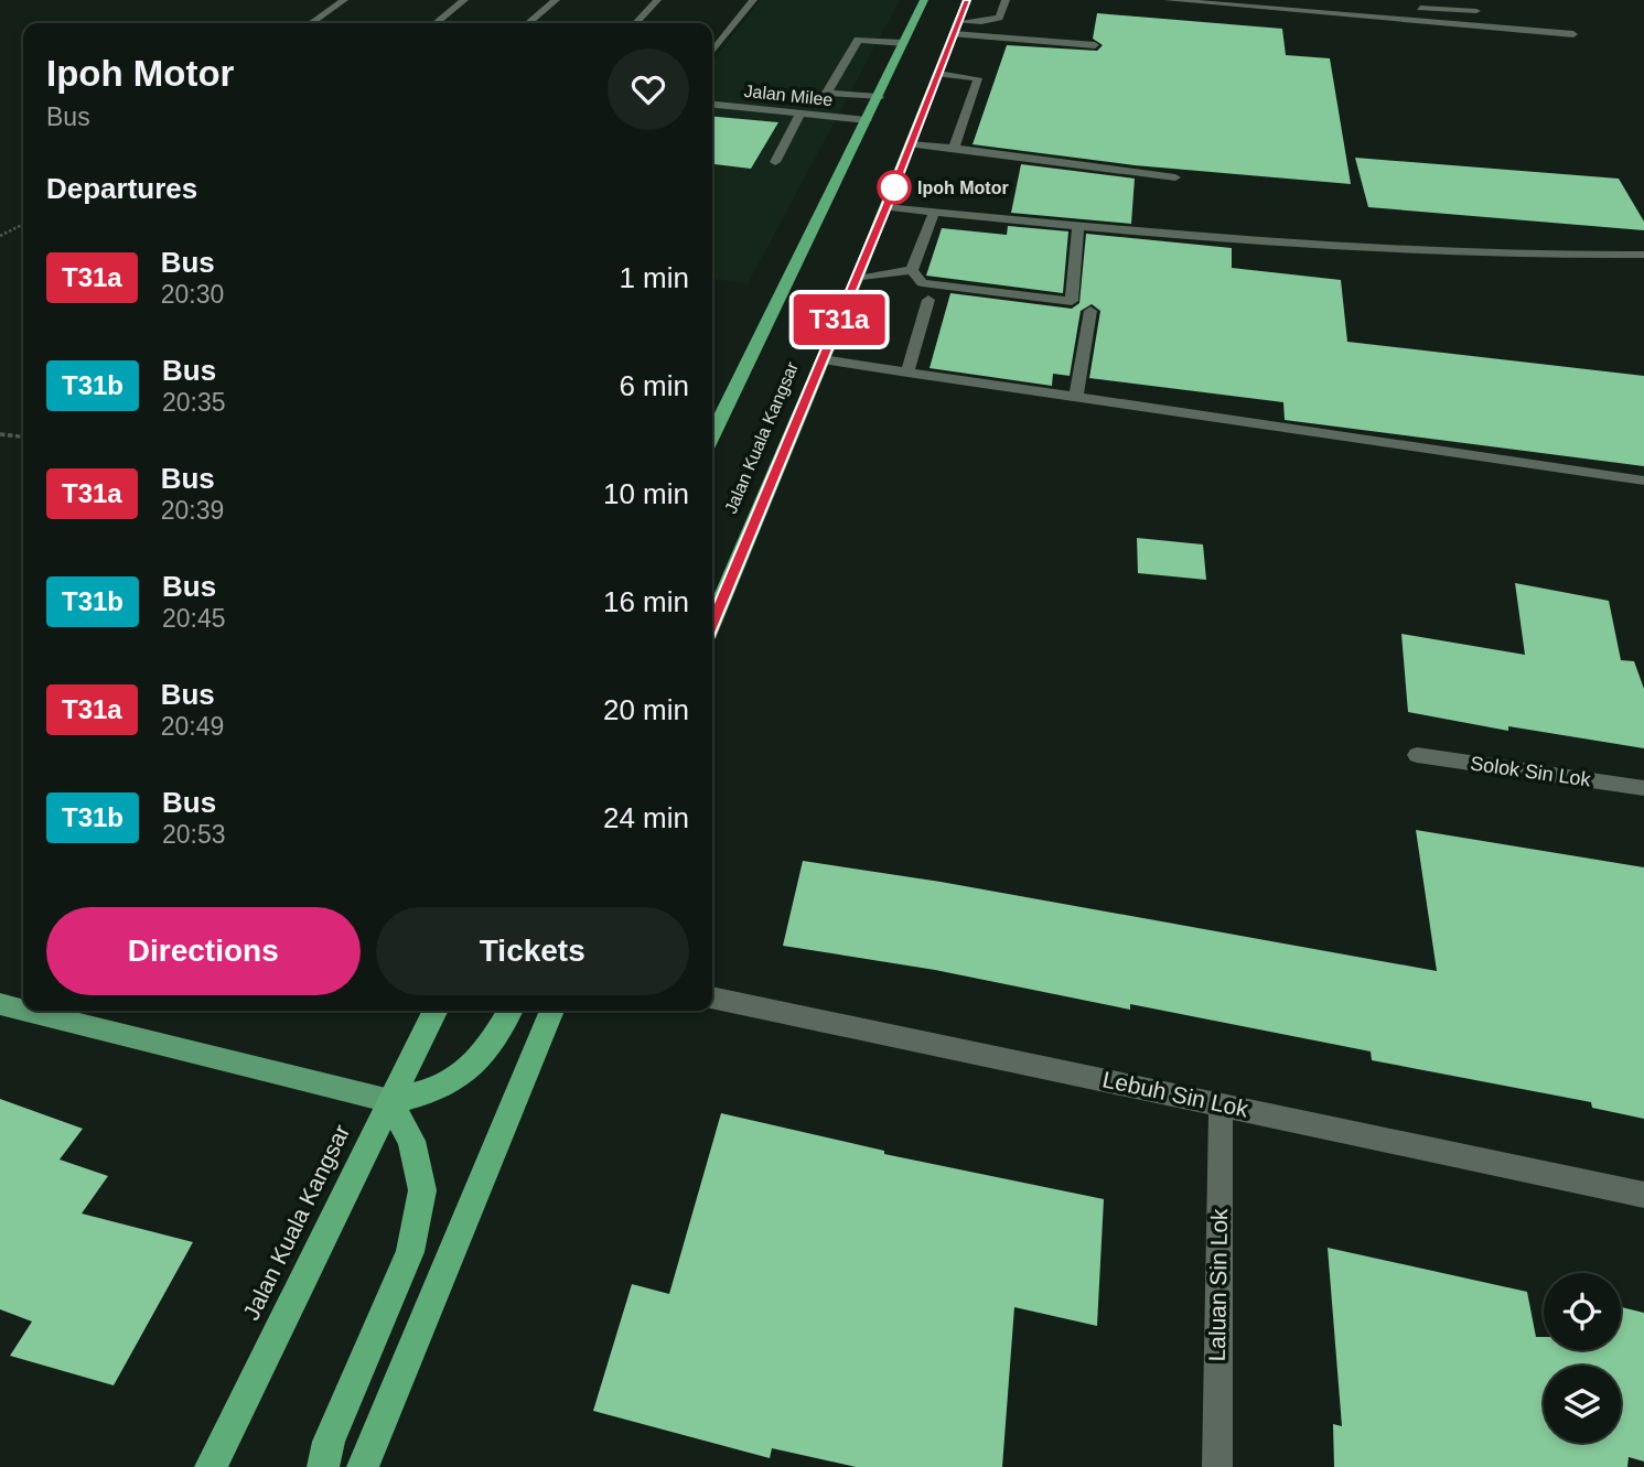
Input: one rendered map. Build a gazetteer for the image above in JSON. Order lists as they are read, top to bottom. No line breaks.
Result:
{"streets":{"highway":["Jalan Kuala Kangsar"],"street":["Jalan Milee","Solok Sin Lok","Lebuh Sin Lok","Laluan Sin Lok"]},"crossings":[["Lebuh Sin Lok","Laluan Sin Lok"]],"places":["Ipoh Motor"],"lines":["bus line T31a"],"page":{"on_map":"T31a","heading":[["Ipoh Motor","Bus"],"Departures"],"list":[{"mark":"T31a","name":"Bus","note":"20:30","value":"1 min"},{"mark":"T31b","name":"Bus","note":"20:35","value":"6 min"},{"mark":"T31a","name":"Bus","note":"20:39","value":"10 min"},{"mark":"T31b","name":"Bus","note":"20:45","value":"16 min"},{"mark":"T31a","name":"Bus","note":"20:49","value":"20 min"},{"mark":"T31b","name":"Bus","note":"20:53","value":"24 min"}],"buttons":["Directions","Tickets"]}}
